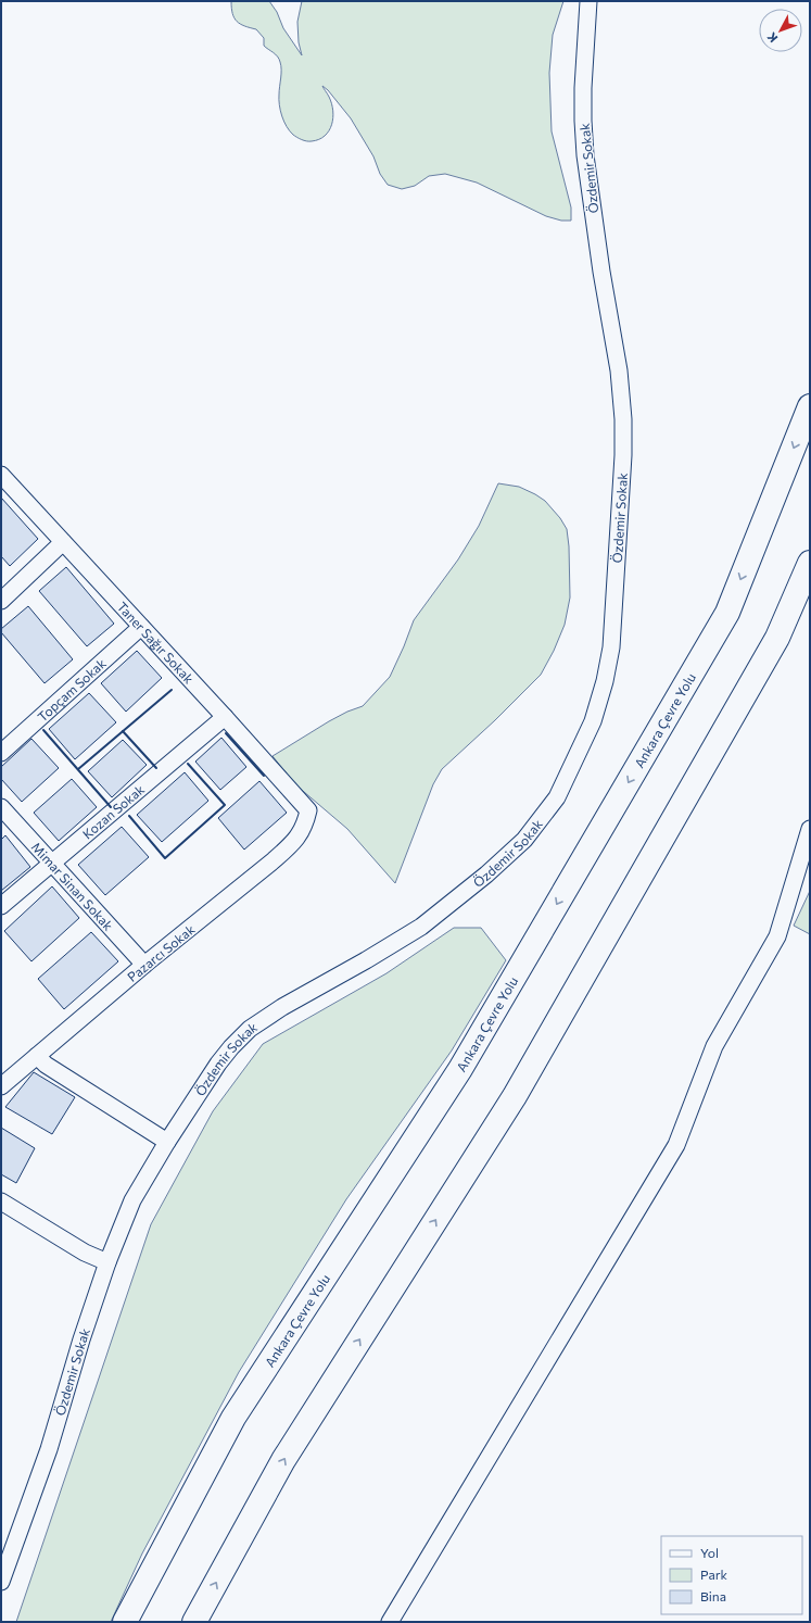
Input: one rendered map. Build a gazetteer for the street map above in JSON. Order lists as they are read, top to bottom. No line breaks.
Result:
{"streets":{"highway":["Ankara Çevre Yolu"],"street":["Özdemir Sokak","Taner Sağır Sokak","Topçam Sokak","Kozan Sokak","Mimar Sinan Sokak","Pazarcı Sokak"]},"crossings":[["Taner Sağır Sokak","Topçam Sokak"],["Taner Sağır Sokak","Kozan Sokak"],["Taner Sağır Sokak","Pazarcı Sokak"],["Kozan Sokak","Mimar Sinan Sokak"],["Mimar Sinan Sokak","Pazarcı Sokak"]],"legend":["Yol","Park","Bina"],"north":"bottom left"}
